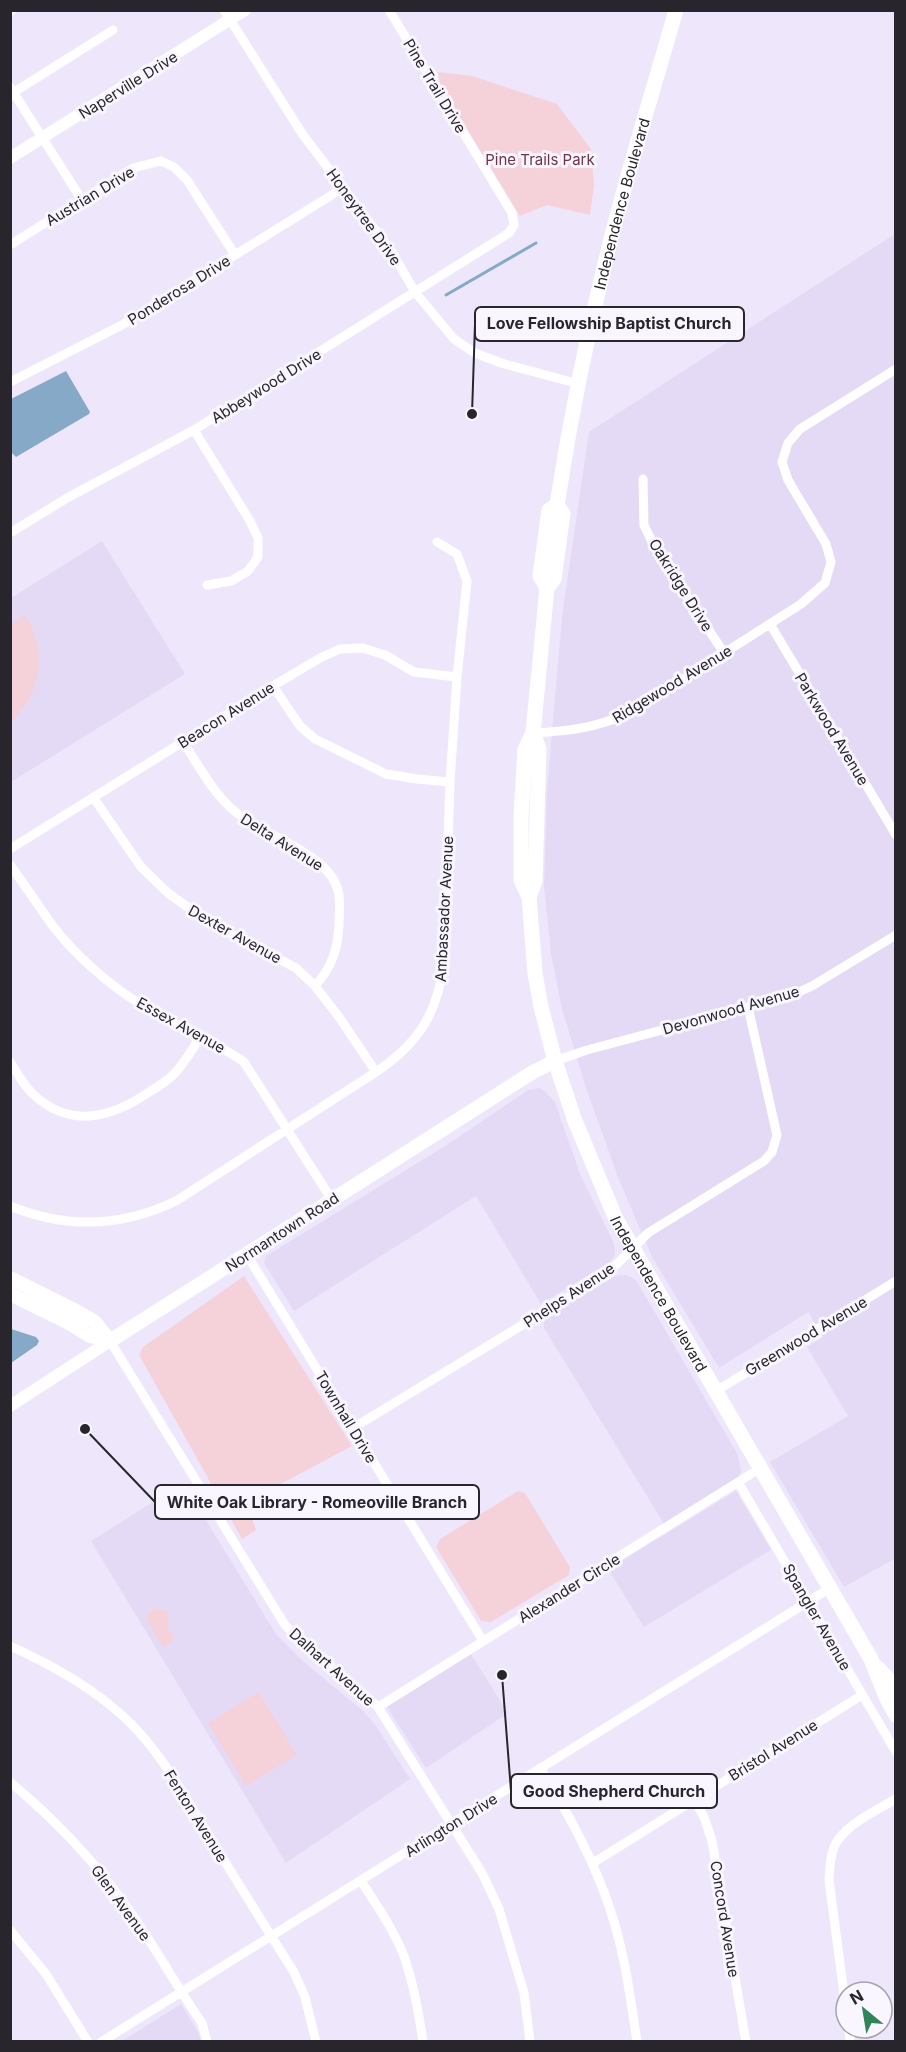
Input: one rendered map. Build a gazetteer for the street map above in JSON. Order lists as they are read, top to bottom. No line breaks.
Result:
{"streets":{"main road":["Independence Boulevard","Normantown Road","Dalhart Avenue"],"street":["Naperville Drive","Pine Trail Drive","Austrian Drive","Honeytree Drive","Ponderosa Drive","Abbeywood Drive","Oakridge Drive","Ridgewood Avenue","Beacon Avenue","Parkwood Avenue","Delta Avenue","Ambassador Avenue","Dexter Avenue","Devonwood Avenue","Essex Avenue","Phelps Avenue","Greenwood Avenue","Townhall Drive","Alexander Circle","Spangler Avenue","Bristol Avenue","Fenton Avenue","Arlington Drive","Glen Avenue","Concord Avenue"]},"crossings":[["Naperville Drive","Honeytree Drive"],["Pine Trail Drive","Abbeywood Drive"],["Austrian Drive","Ponderosa Drive"],["Independence Boulevard","Honeytree Drive"],["Independence Boulevard","Ridgewood Avenue"],["Independence Boulevard","Devonwood Avenue"],["Independence Boulevard","Normantown Road"],["Independence Boulevard","Phelps Avenue"],["Independence Boulevard","Greenwood Avenue"],["Independence Boulevard","Alexander Circle"],["Independence Boulevard","Arlington Drive"],["Honeytree Drive","Ponderosa Drive"],["Honeytree Drive","Abbeywood Drive"],["Oakridge Drive","Ridgewood Avenue"],["Ridgewood Avenue","Parkwood Avenue"],["Beacon Avenue","Delta Avenue"],["Beacon Avenue","Ambassador Avenue"],["Beacon Avenue","Dexter Avenue"],["Delta Avenue","Dexter Avenue"],["Ambassador Avenue","Dexter Avenue"],["Ambassador Avenue","Essex Avenue"],["Devonwood Avenue","Normantown Road"],["Devonwood Avenue","Phelps Avenue"],["Essex Avenue","Normantown Road"],["Normantown Road","Townhall Drive"],["Normantown Road","Dalhart Avenue"],["Phelps Avenue","Townhall Drive"],["Townhall Drive","Alexander Circle"],["Alexander Circle","Spangler Avenue"],["Alexander Circle","Dalhart Avenue"],["Spangler Avenue","Bristol Avenue"],["Spangler Avenue","Arlington Drive"],["Dalhart Avenue","Arlington Drive"],["Bristol Avenue","Concord Avenue"],["Fenton Avenue","Arlington Drive"],["Arlington Drive","Glen Avenue"]],"parks":["Pine Trails Park"],"places":["Love Fellowship Baptist Church","White Oak Library - Romeoville Branch","Good Shepherd Church"],"north":"top left"}
